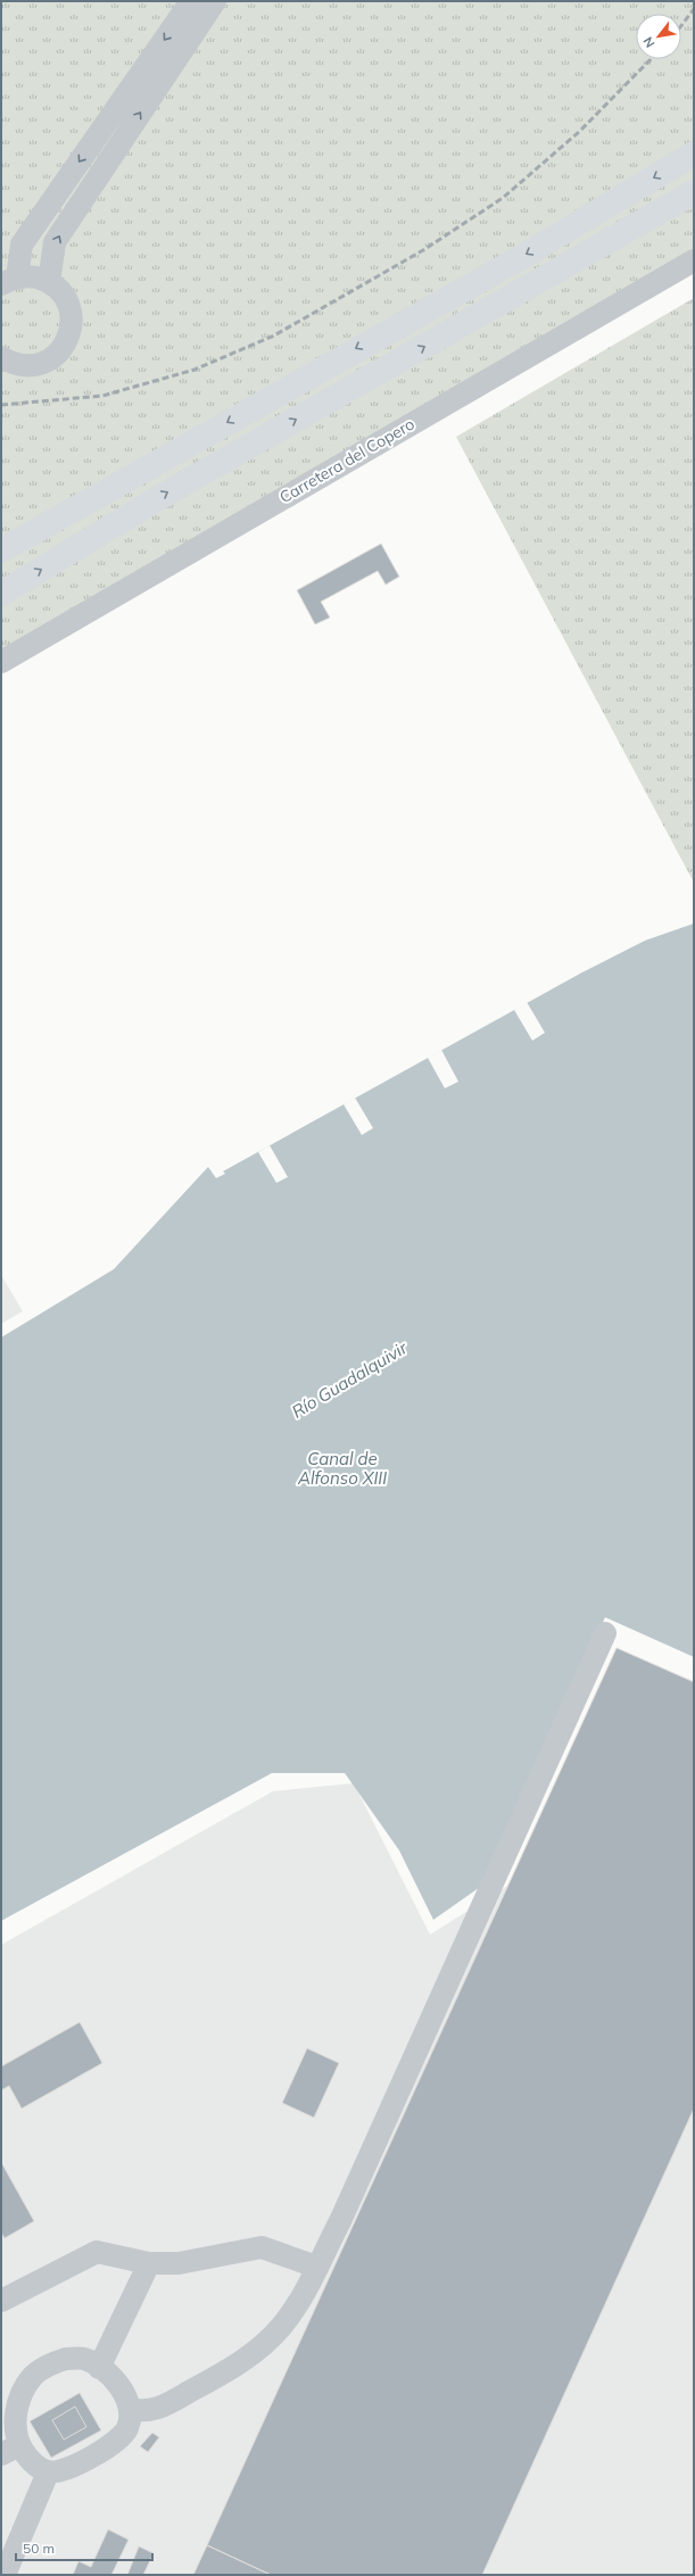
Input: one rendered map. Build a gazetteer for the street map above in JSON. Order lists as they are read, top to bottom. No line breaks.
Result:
{"streets":{"street":["Carretera del Copero"]},"water":["Río Guadalquivir","Canal de Alfonso XIII"],"scale_bar":"50 m","north":"bottom left"}
